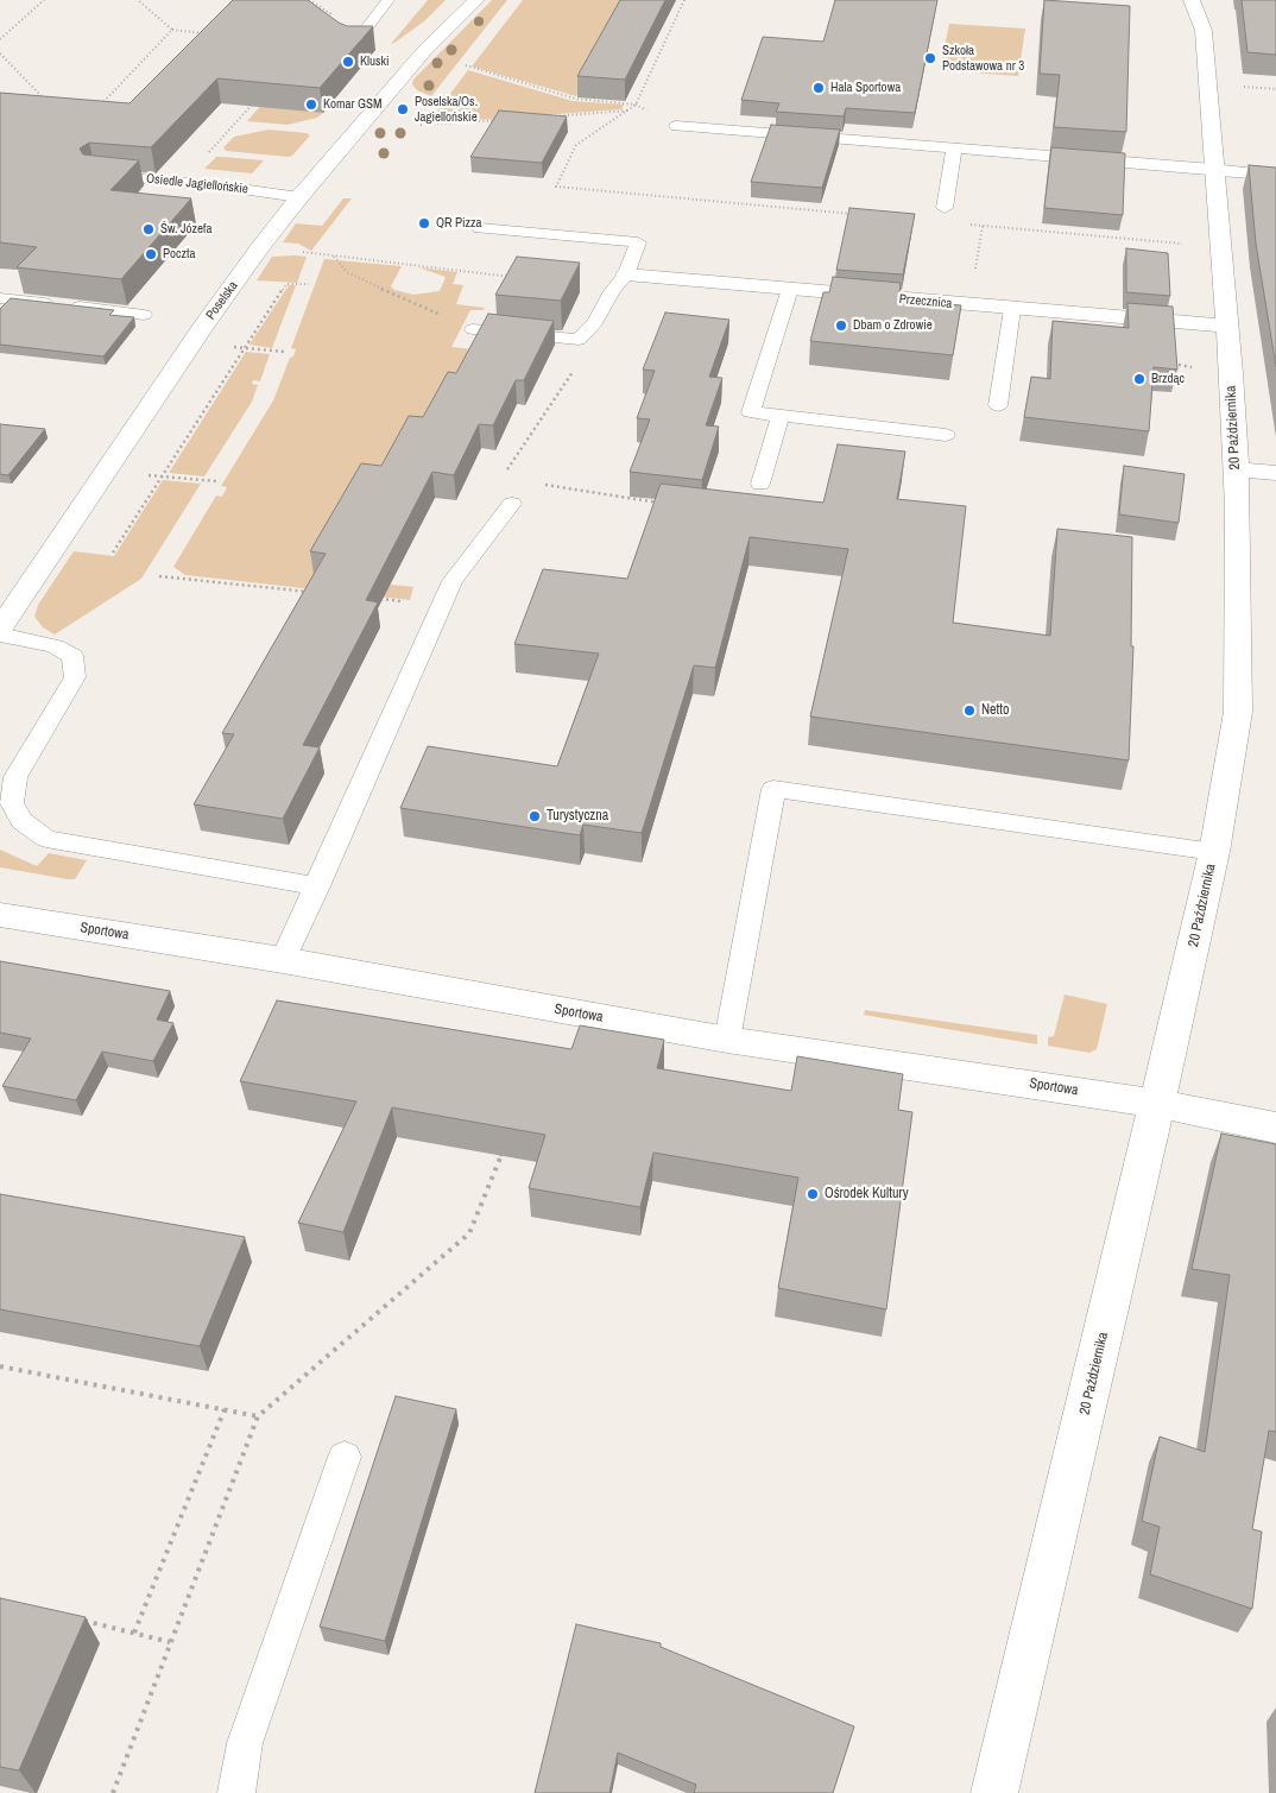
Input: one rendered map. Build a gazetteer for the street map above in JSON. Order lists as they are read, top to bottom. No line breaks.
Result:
{"streets":{"street":["Poselska","Przecznica","20 Października","Sportowa"],"lane":["Osiedle Jagiellońskie"]},"crossings":[["Osiedle Jagiellońskie","Poselska"],["Przecznica","20 Października"],["20 Października","Sportowa"]],"places":["Szkoła Podstawowa nr 3","Kluski","Hala Sportowa","Komar GSM","Poselska/Os. Jagiellońskie","QR Pizza","Św. Józefa","Poczta","Dbam o Zdrowie","Brzdąc","Netto","Turystyczna","Ośrodek Kultury"]}
